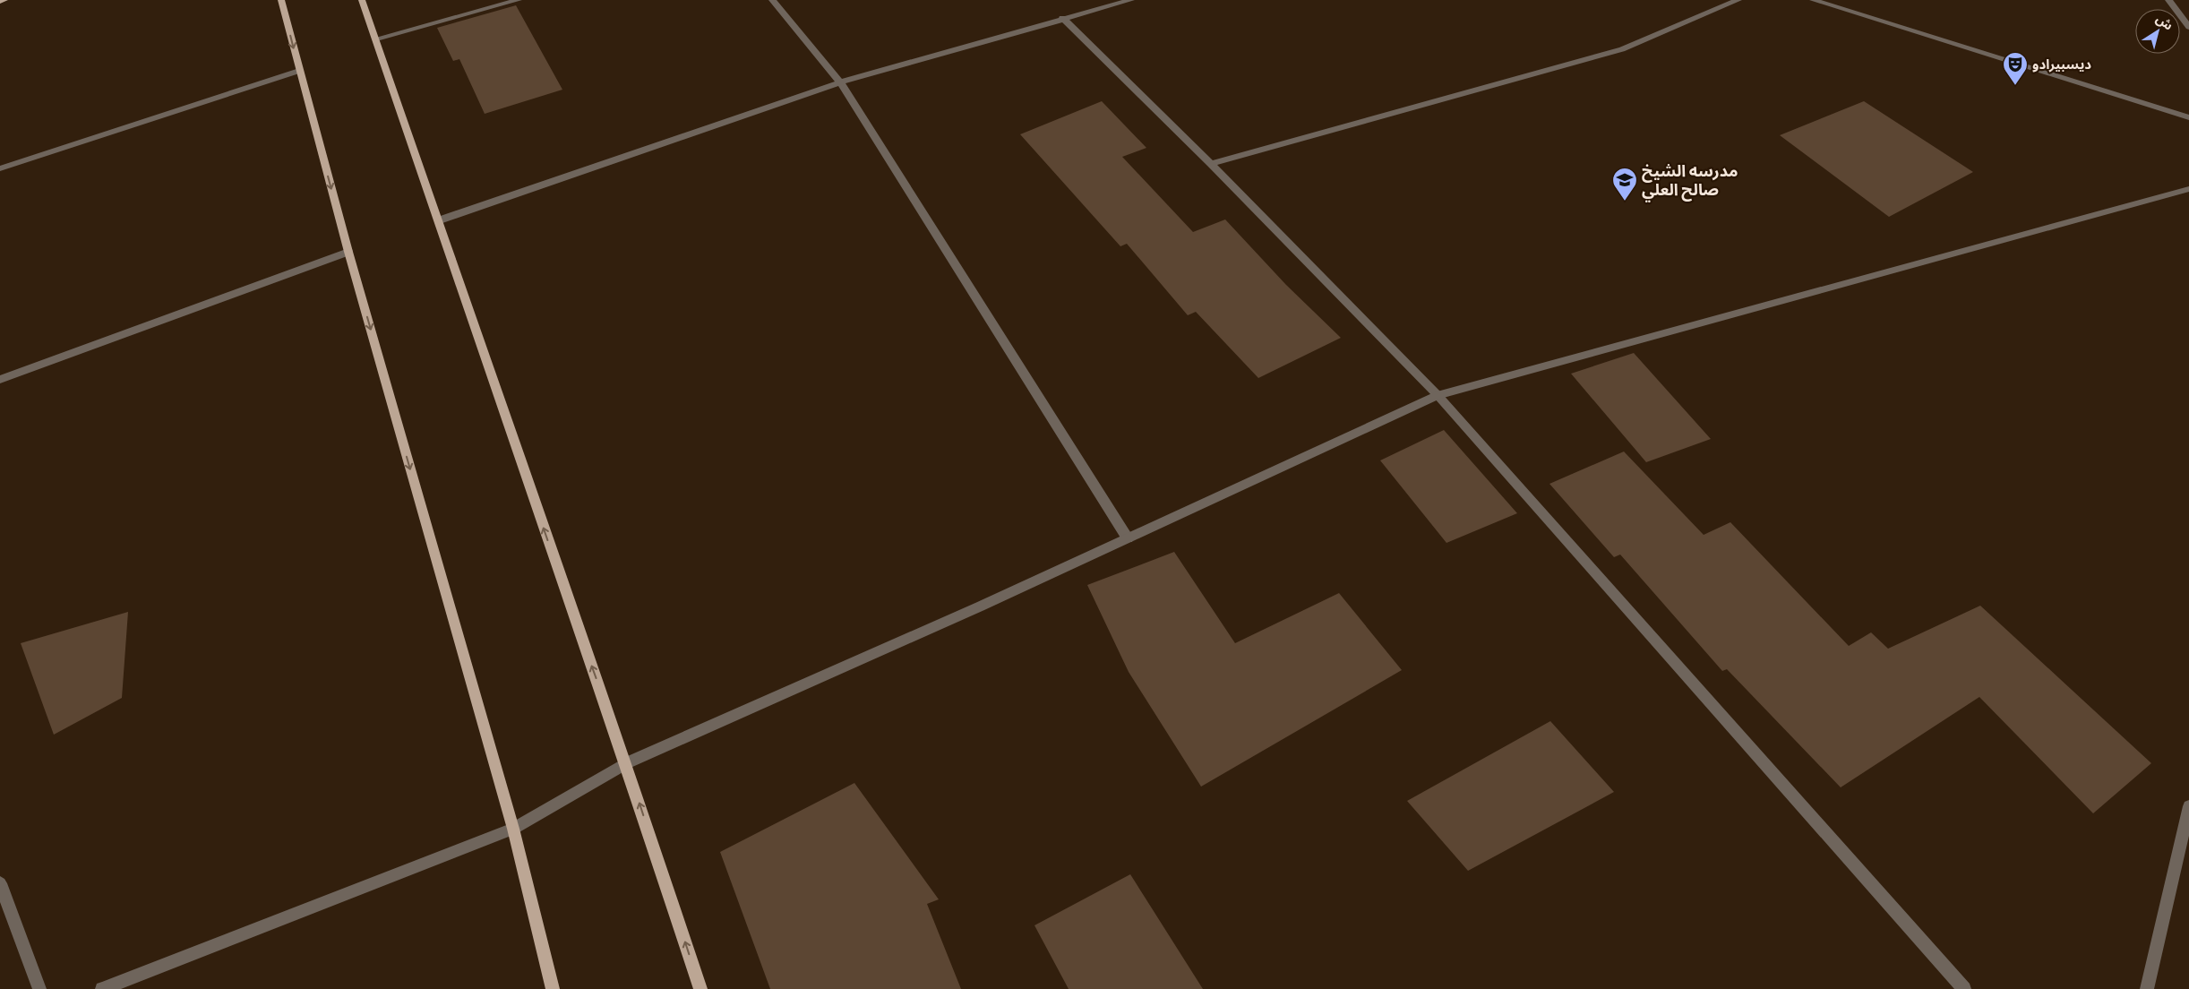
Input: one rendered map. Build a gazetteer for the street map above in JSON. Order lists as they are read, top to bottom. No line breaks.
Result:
{"places":{"theatre":["ديسبيرادو"],"school or university":["مدرسه الشيخ صالح العلي"]},"north":"top right"}
